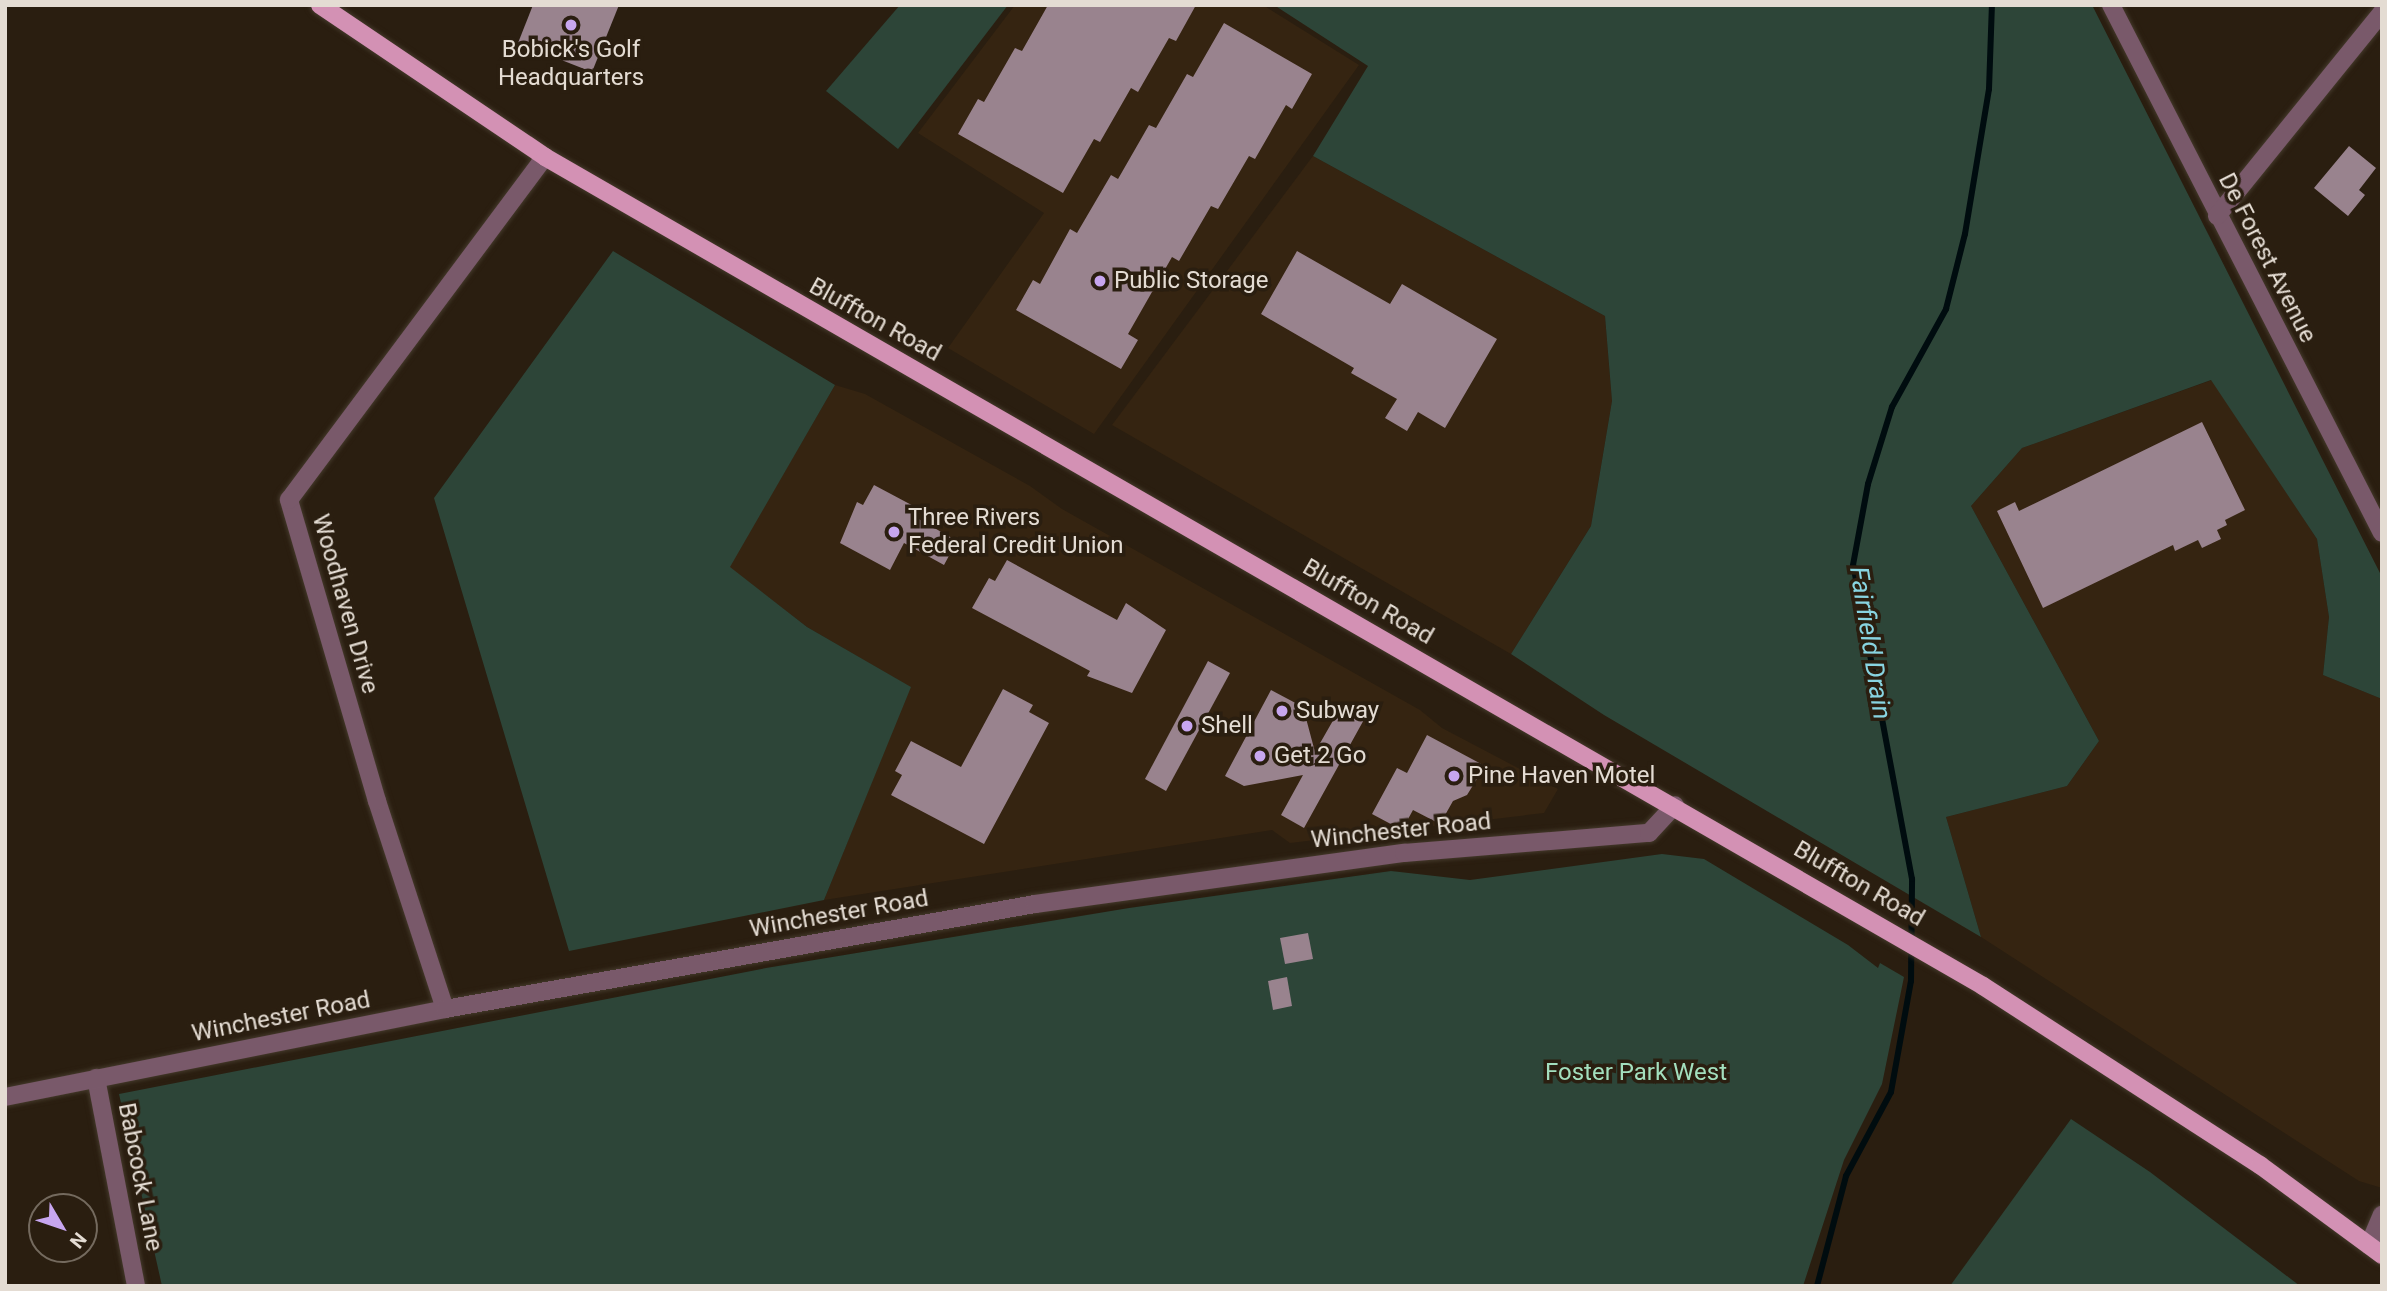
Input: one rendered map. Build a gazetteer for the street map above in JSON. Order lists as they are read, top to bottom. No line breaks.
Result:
{"streets":{"main road":["Bluffton Road"],"street":["De Forest Avenue","Woodhaven Drive","Winchester Road","Babcock Lane"]},"crossings":[["Bluffton Road","Woodhaven Drive"],["Bluffton Road","Winchester Road"],["Woodhaven Drive","Winchester Road"],["Winchester Road","Babcock Lane"]],"water":["Fairfield Drain"],"parks":["Foster Park West"],"places":["Bobick's Golf Headquarters","Public Storage","Three Rivers Federal Credit Union","Subway","Shell","Get 2 Go","Pine Haven Motel"],"north":"bottom right"}
